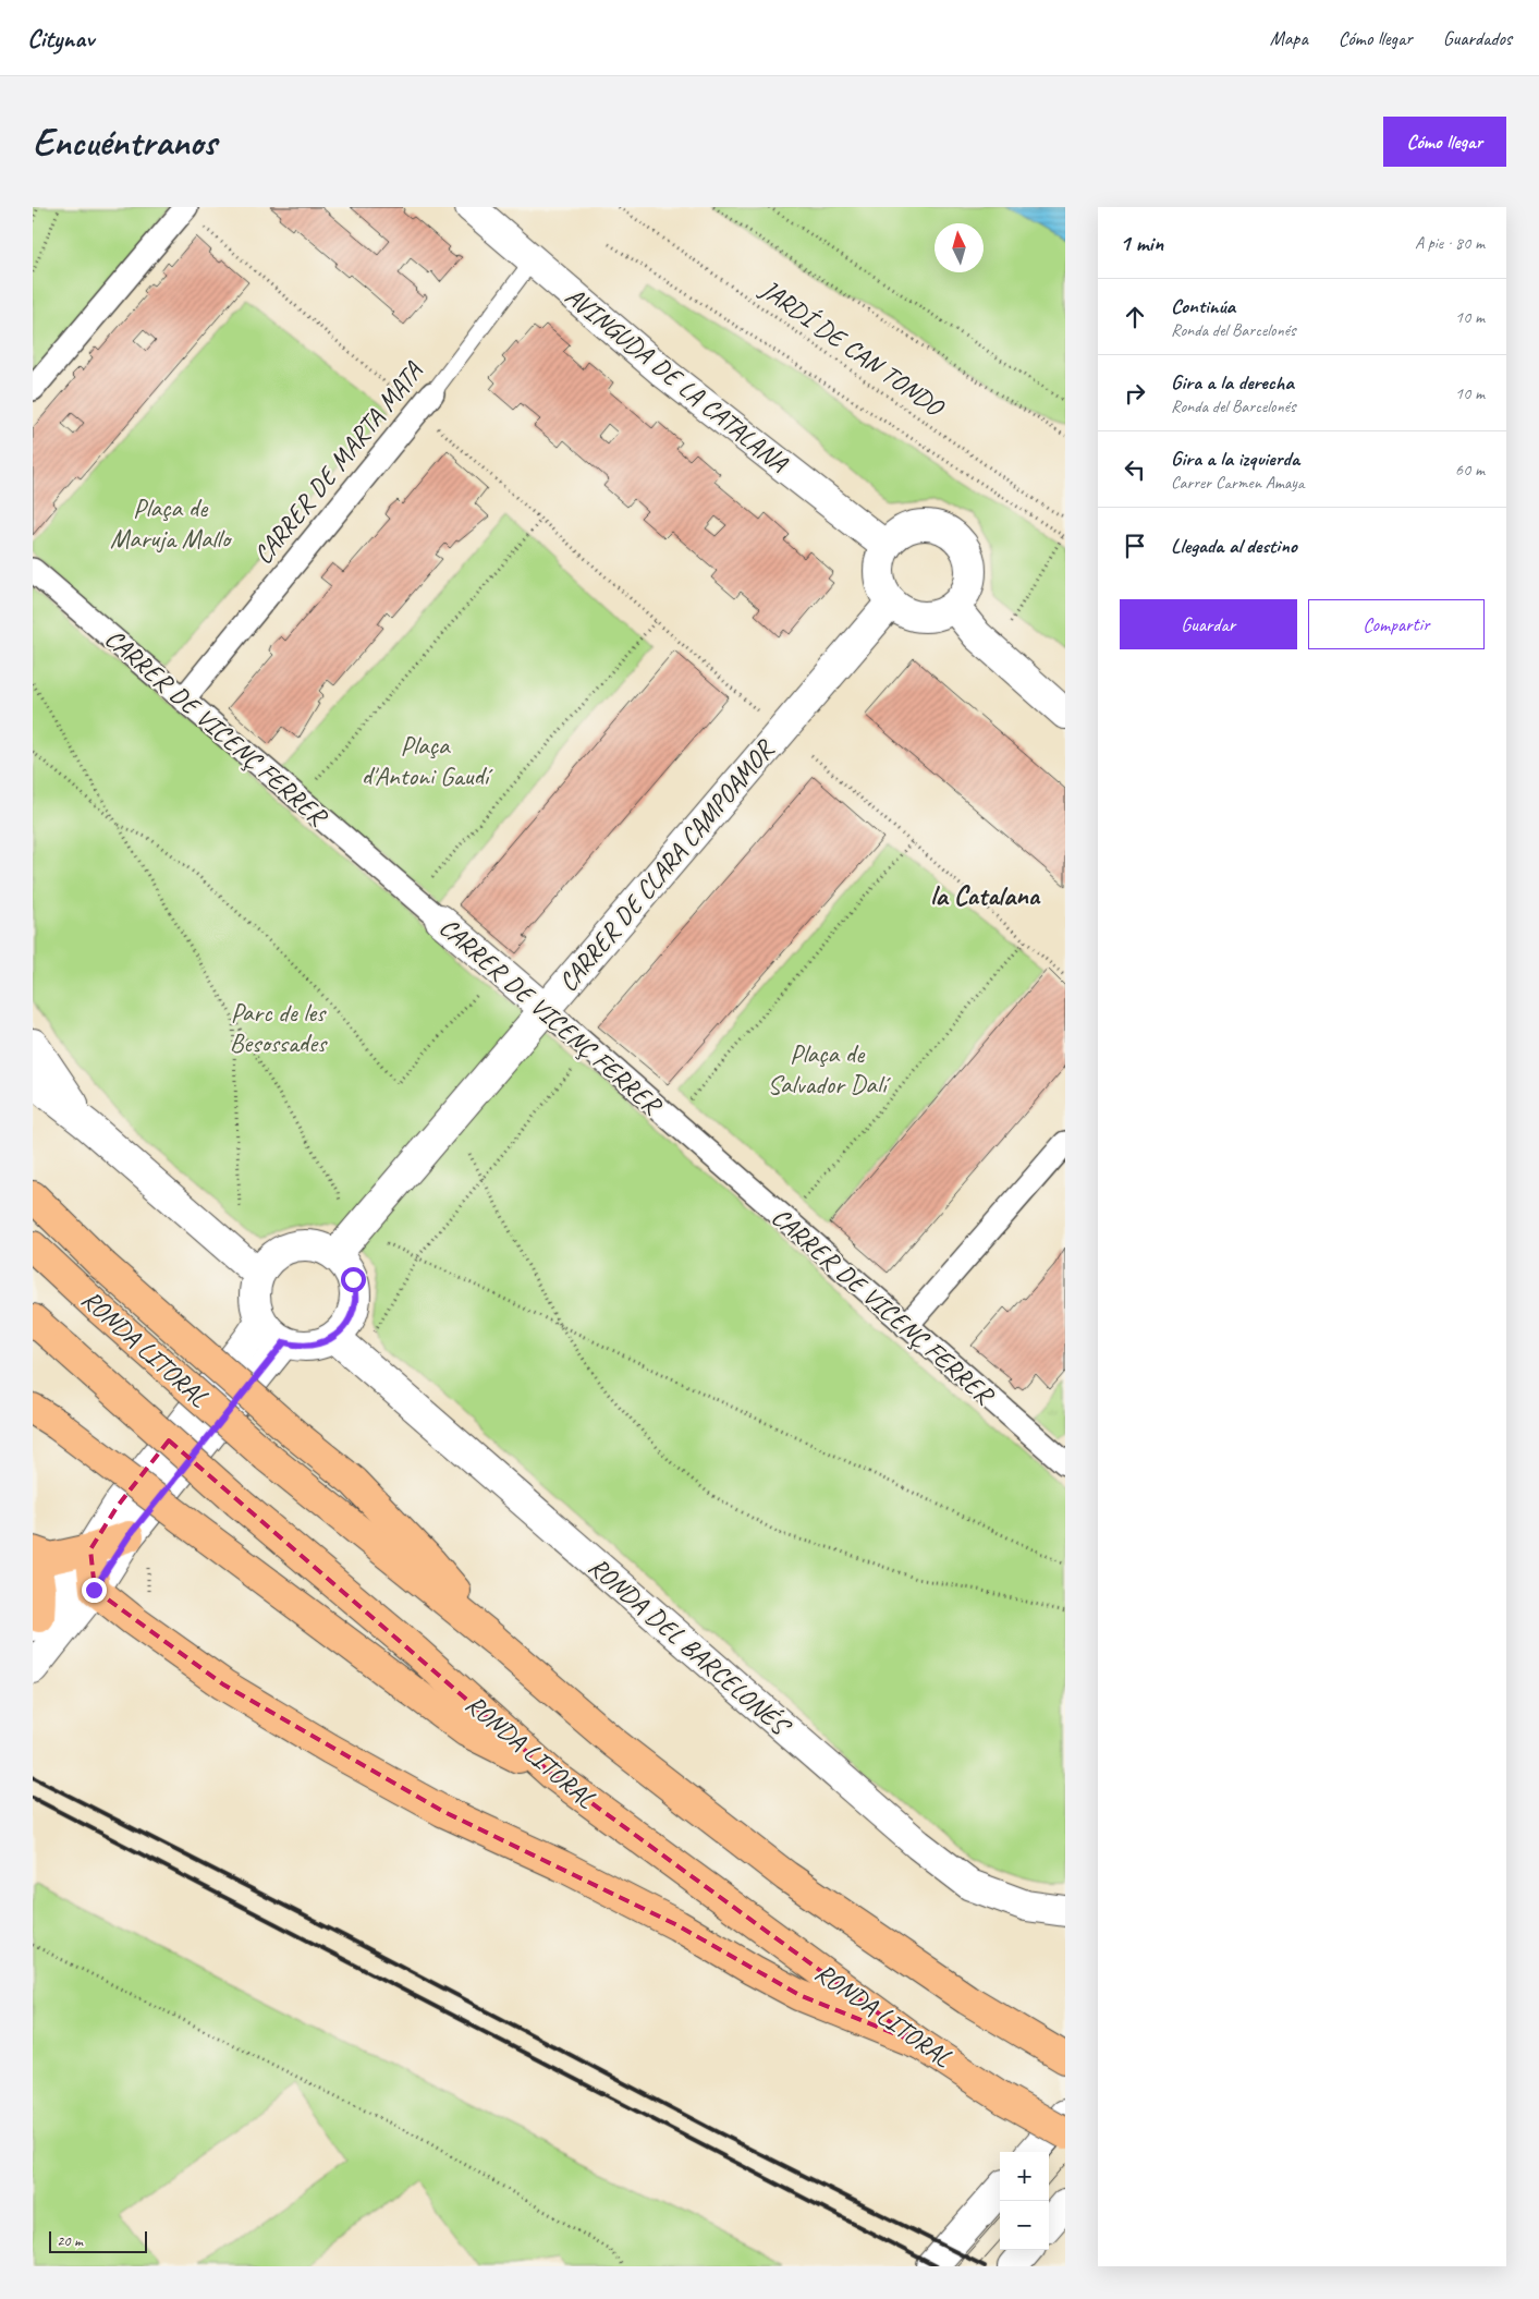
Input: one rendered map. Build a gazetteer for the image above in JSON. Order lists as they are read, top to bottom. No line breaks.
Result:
{"streets":{"highway":["RONDA LITORAL"],"street":["AVINGUDA DE LA CATALANA","CARRER DE MARTA MATA","CARRER DE VICENÇ FERRER","CARRER DE CLARA CAMPOAMOR","RONDA DEL BARCELONÉS"],"path":["JARDÍ DE CAN TONDO"]},"crossings":[["AVINGUDA DE LA CATALANA","CARRER DE MARTA MATA"],["AVINGUDA DE LA CATALANA","CARRER DE CLARA CAMPOAMOR"],["CARRER DE MARTA MATA","CARRER DE VICENÇ FERRER"],["CARRER DE VICENÇ FERRER","CARRER DE CLARA CAMPOAMOR"],["CARRER DE CLARA CAMPOAMOR","RONDA DEL BARCELONÉS"]],"districts":["la Catalana"],"parks":["Plaça de Maruja Mallo","Plaça d'Antoni Gaudí","Parc de les Besossades","Plaça de Salvador Dalí"],"scale_bar":"20 m","north":"top","page":{"header":"Citynav","nav":["Mapa","Cómo llegar","Guardados"],"buttons":["Cómo llegar",["Guardar","Compartir"]],"title":"Encuéntranos","heading":["1 min","A pie · 80 m"],"list":[["Continúa","Ronda del Barcelonés","10 m"],["Gira a la derecha","Ronda del Barcelonés","10 m"],["Gira a la izquierda","Carrer Carmen Amaya","60 m"],"Llegada al destino"],"map_buttons":["+","−"],"scale":"20 m"}}
